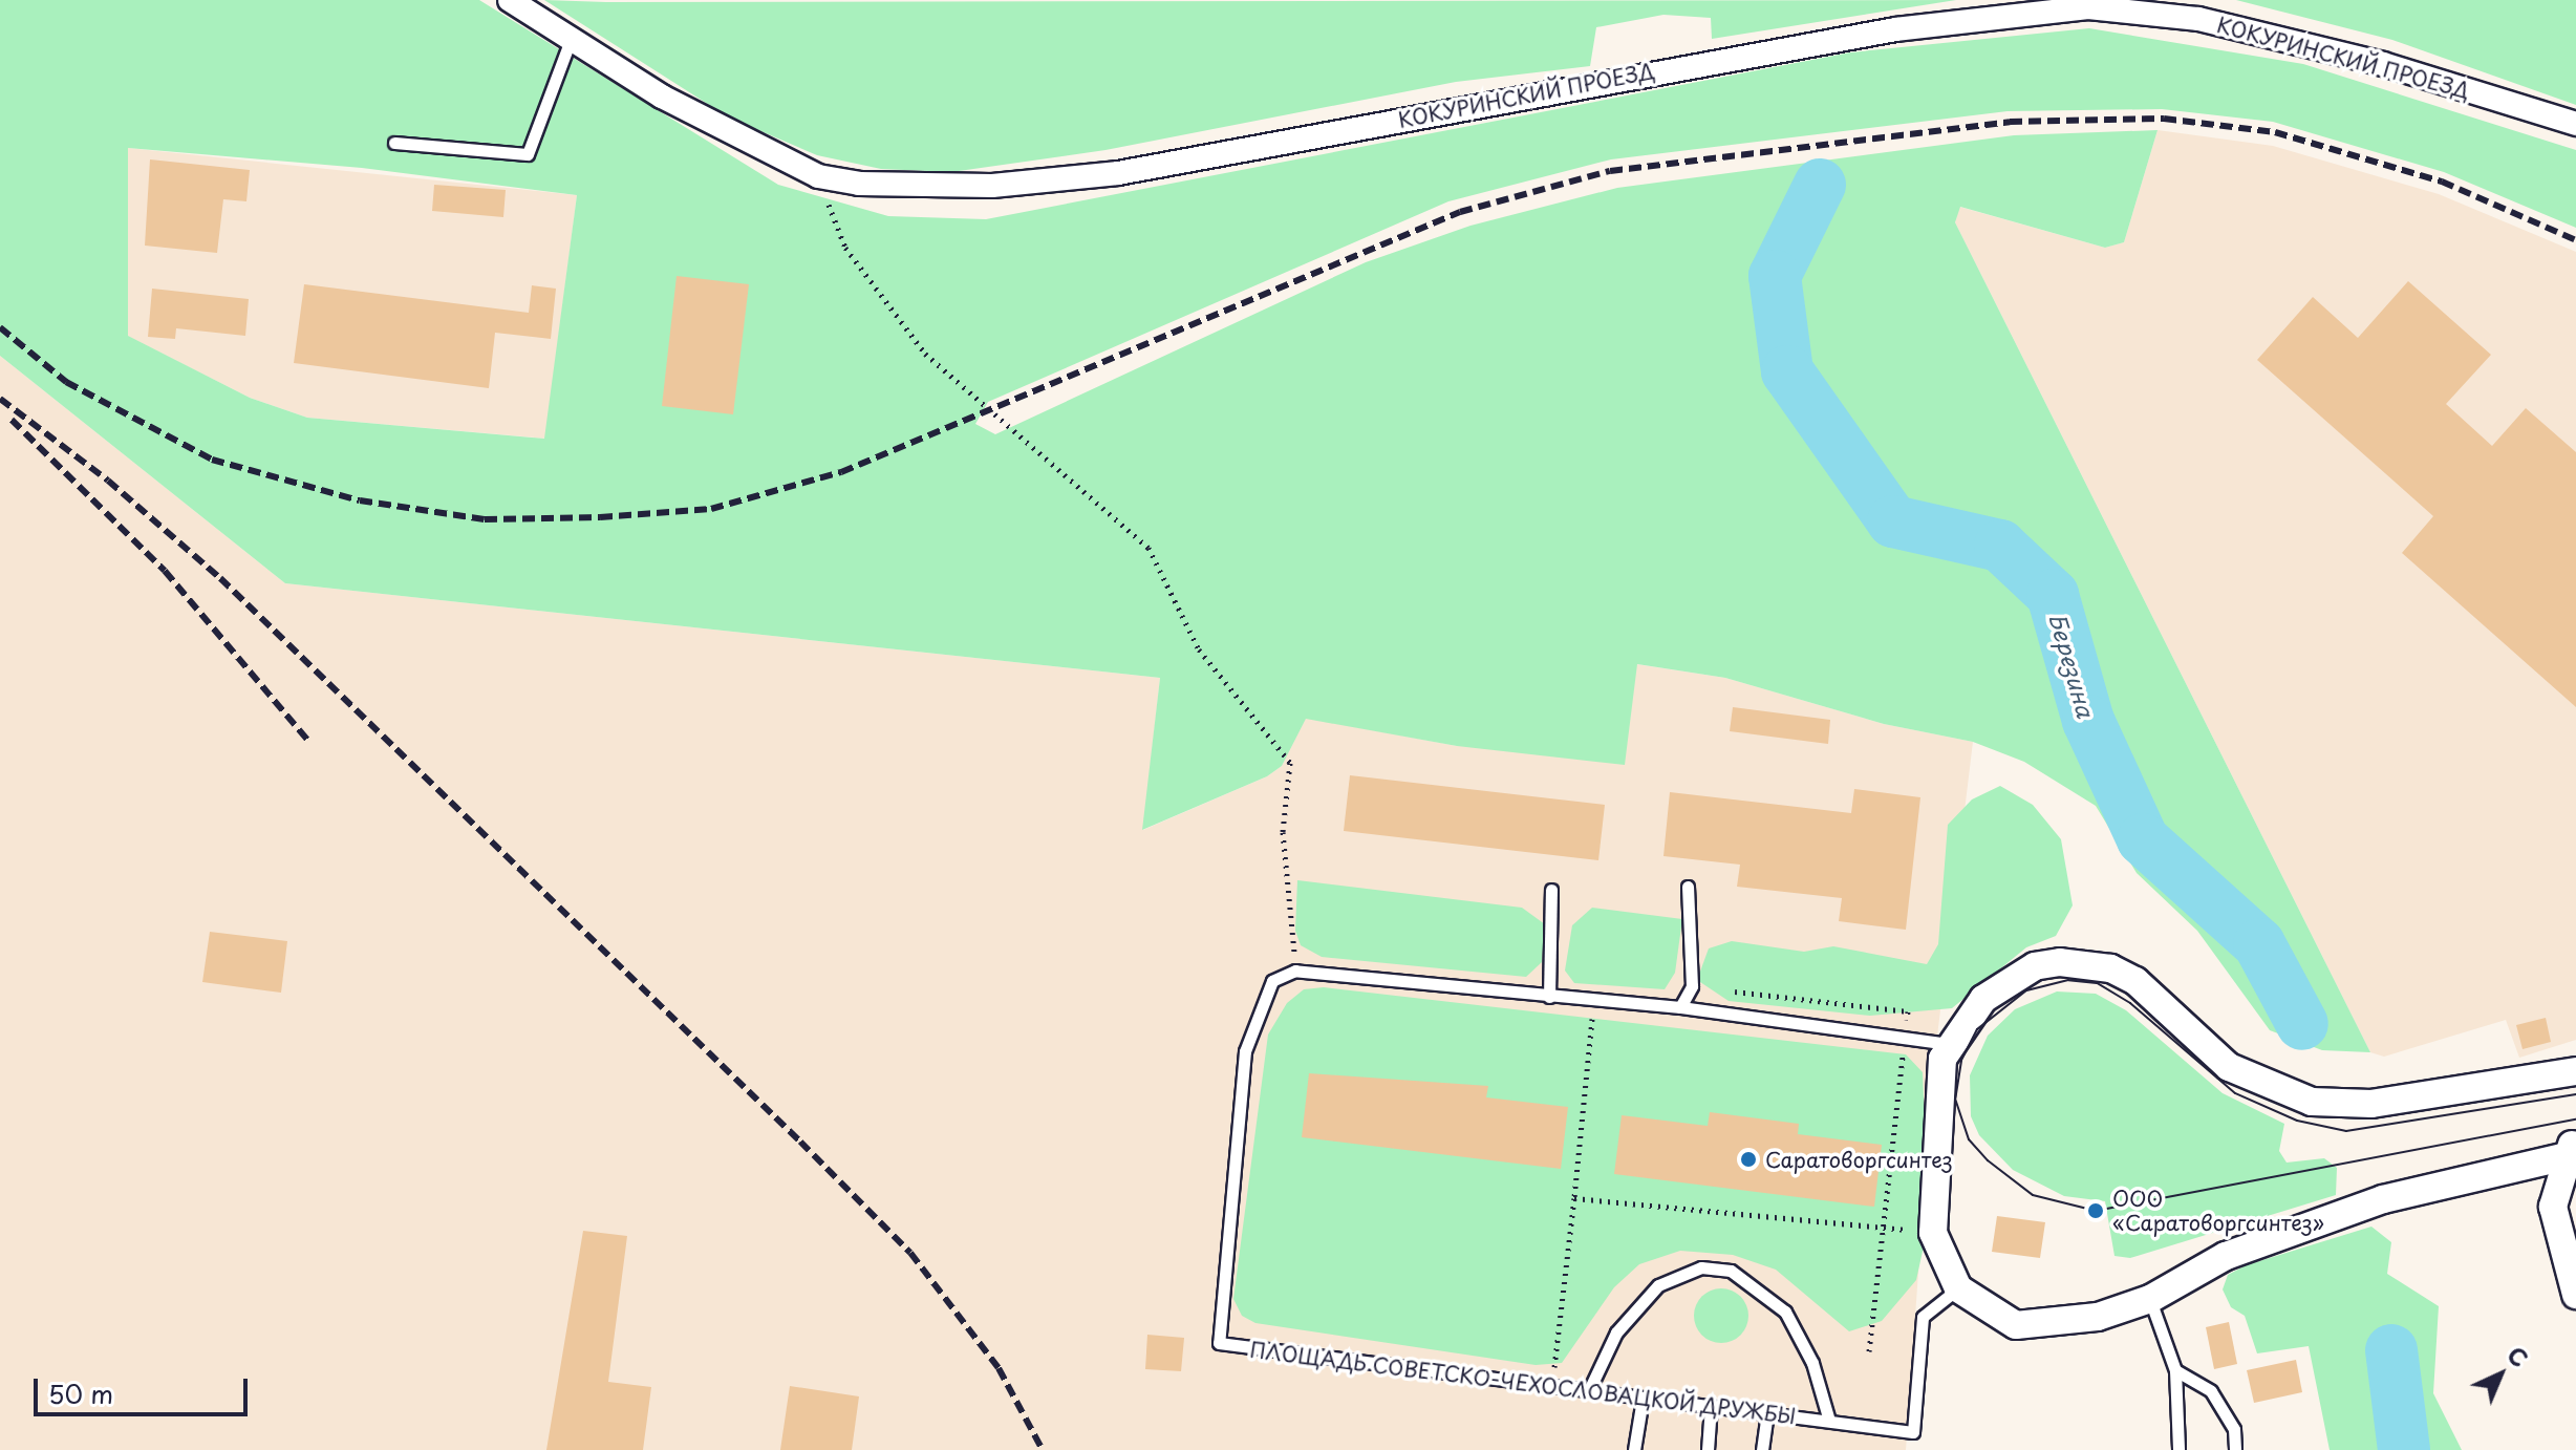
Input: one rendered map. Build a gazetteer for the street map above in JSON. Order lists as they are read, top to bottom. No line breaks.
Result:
{"streets":{"street":["КОКУРИНСКИЙ ПРОЕЗД"],"lane":["ПЛОЩАДЬ СОВЕТСКО-ЧЕХОСЛОВАЦКОЙ ДРУЖБЫ"]},"water":["Березина"],"places":["Саратоворгсинтез","ООО «Саратоворгсинтез»"],"scale_bar":"50 m","north":"top right"}
